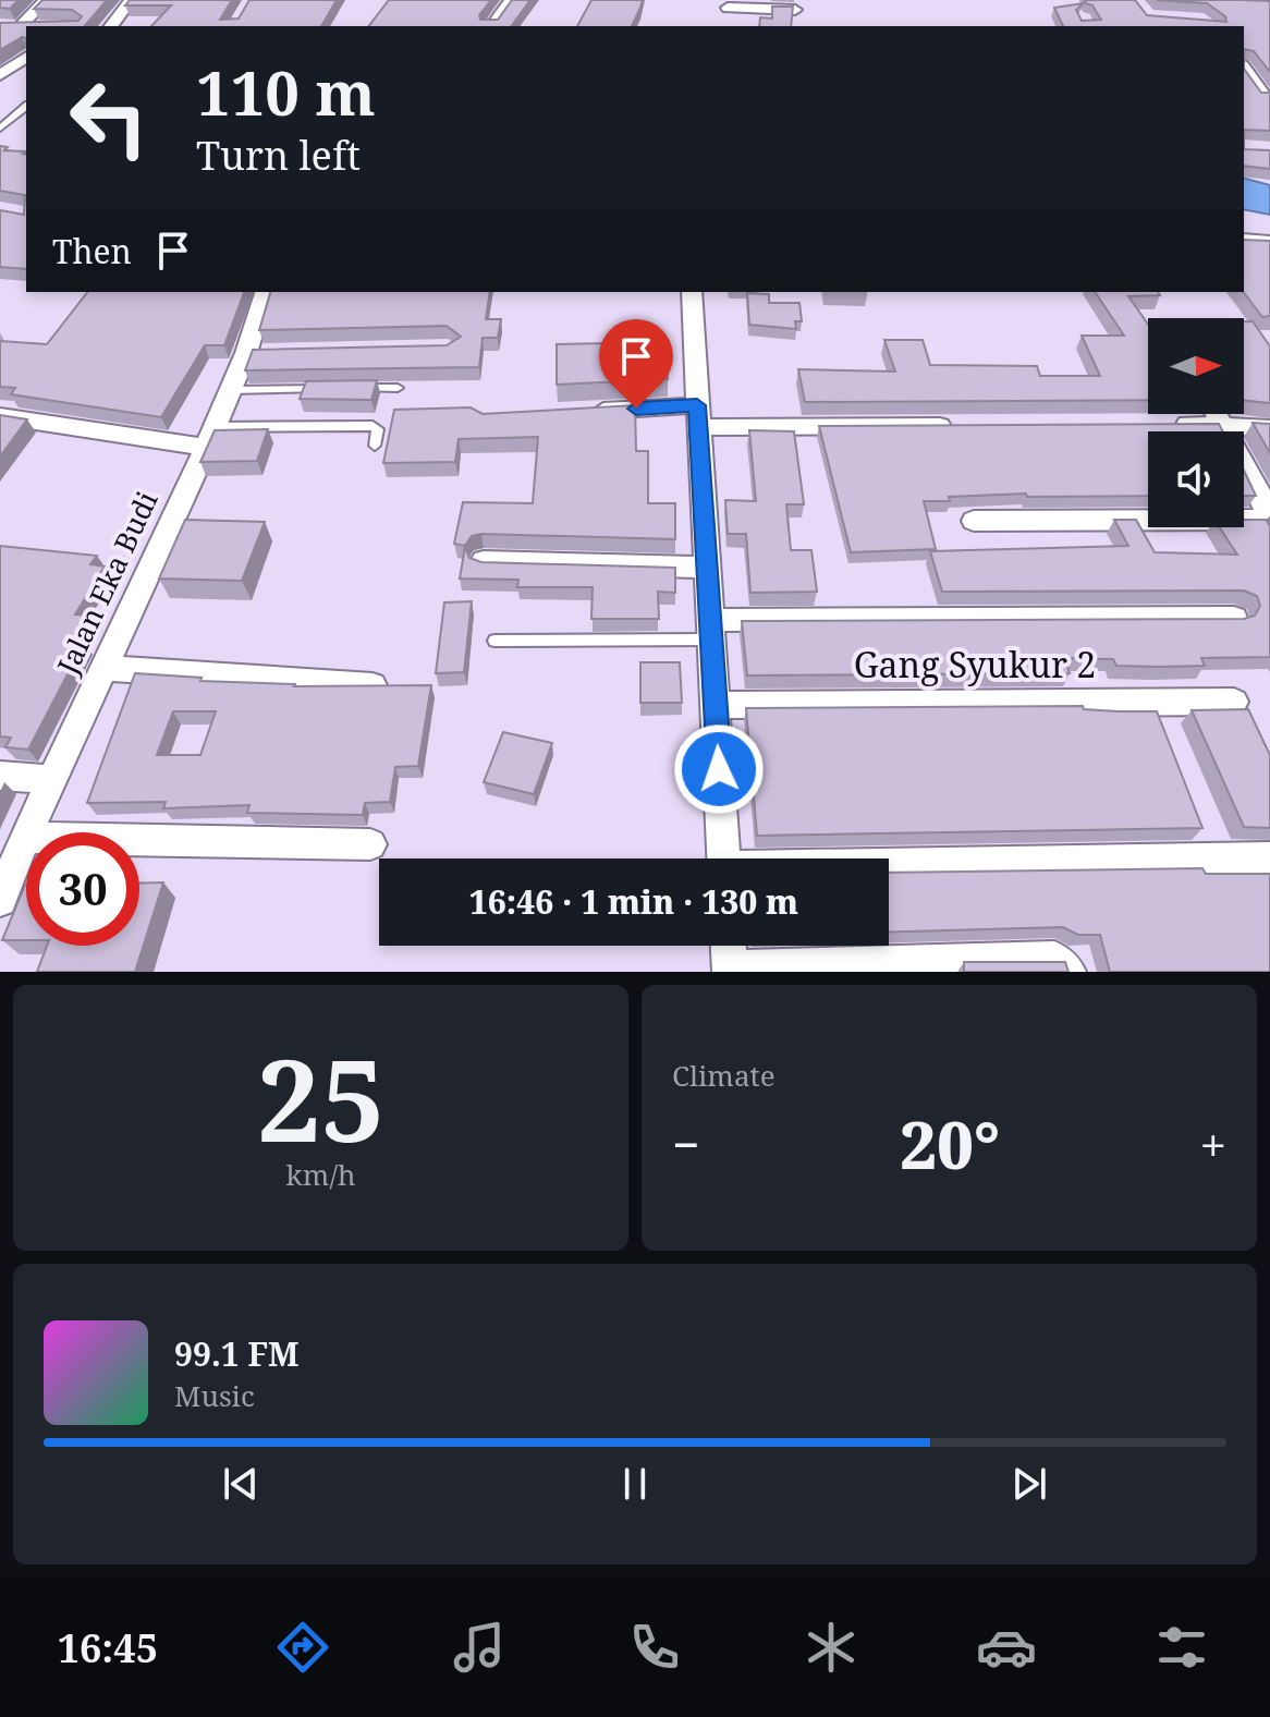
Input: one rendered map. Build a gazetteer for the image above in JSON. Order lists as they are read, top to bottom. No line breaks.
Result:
{"streets":{"street":["Jalan Eka Budi","Gang Syukur 2"]},"north":"right","page":{"turn":["110 m","Turn left"],"then":"Then","limit":"30","trip":"16:46 · 1 min · 130 m","tile":[["25","km/h"],"Climate"],"heat":["−","20°","+"],"song":["99.1 FM","Music"],"tabs":"16:45"}}
